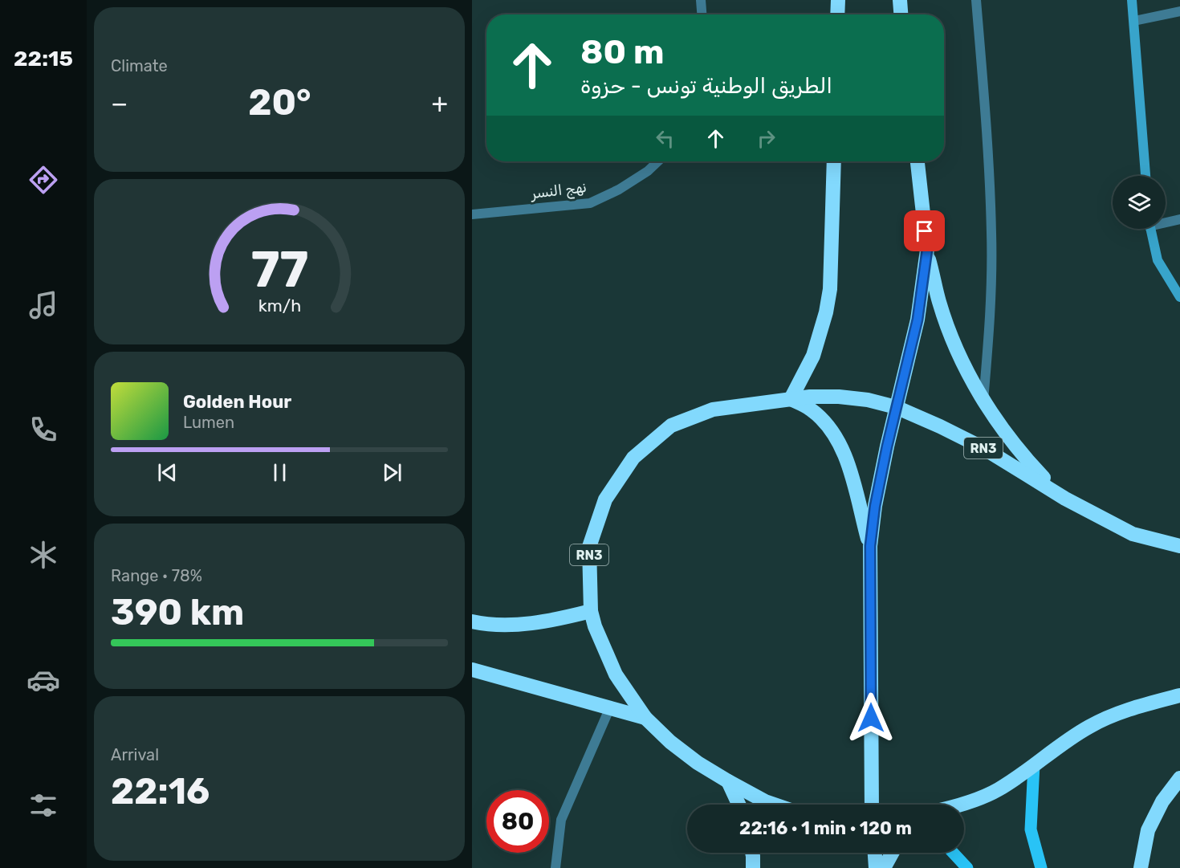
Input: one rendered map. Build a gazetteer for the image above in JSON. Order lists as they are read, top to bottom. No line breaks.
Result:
{"streets":{"highway":["RN3"],"street":["نهج النسر"]},"page":{"tabs":"22:15","tile":["Climate",["Range · 78%","390 km"],["Arrival","22:16"]],"turn":["80 m","الطريق الوطنية تونس - حزوة"],"heat":["−","20°","+"],"song":["Golden Hour","Lumen"],"limit":"80","trip":"22:16 · 1 min · 120 m","gauge":["77","km/h"]}}
